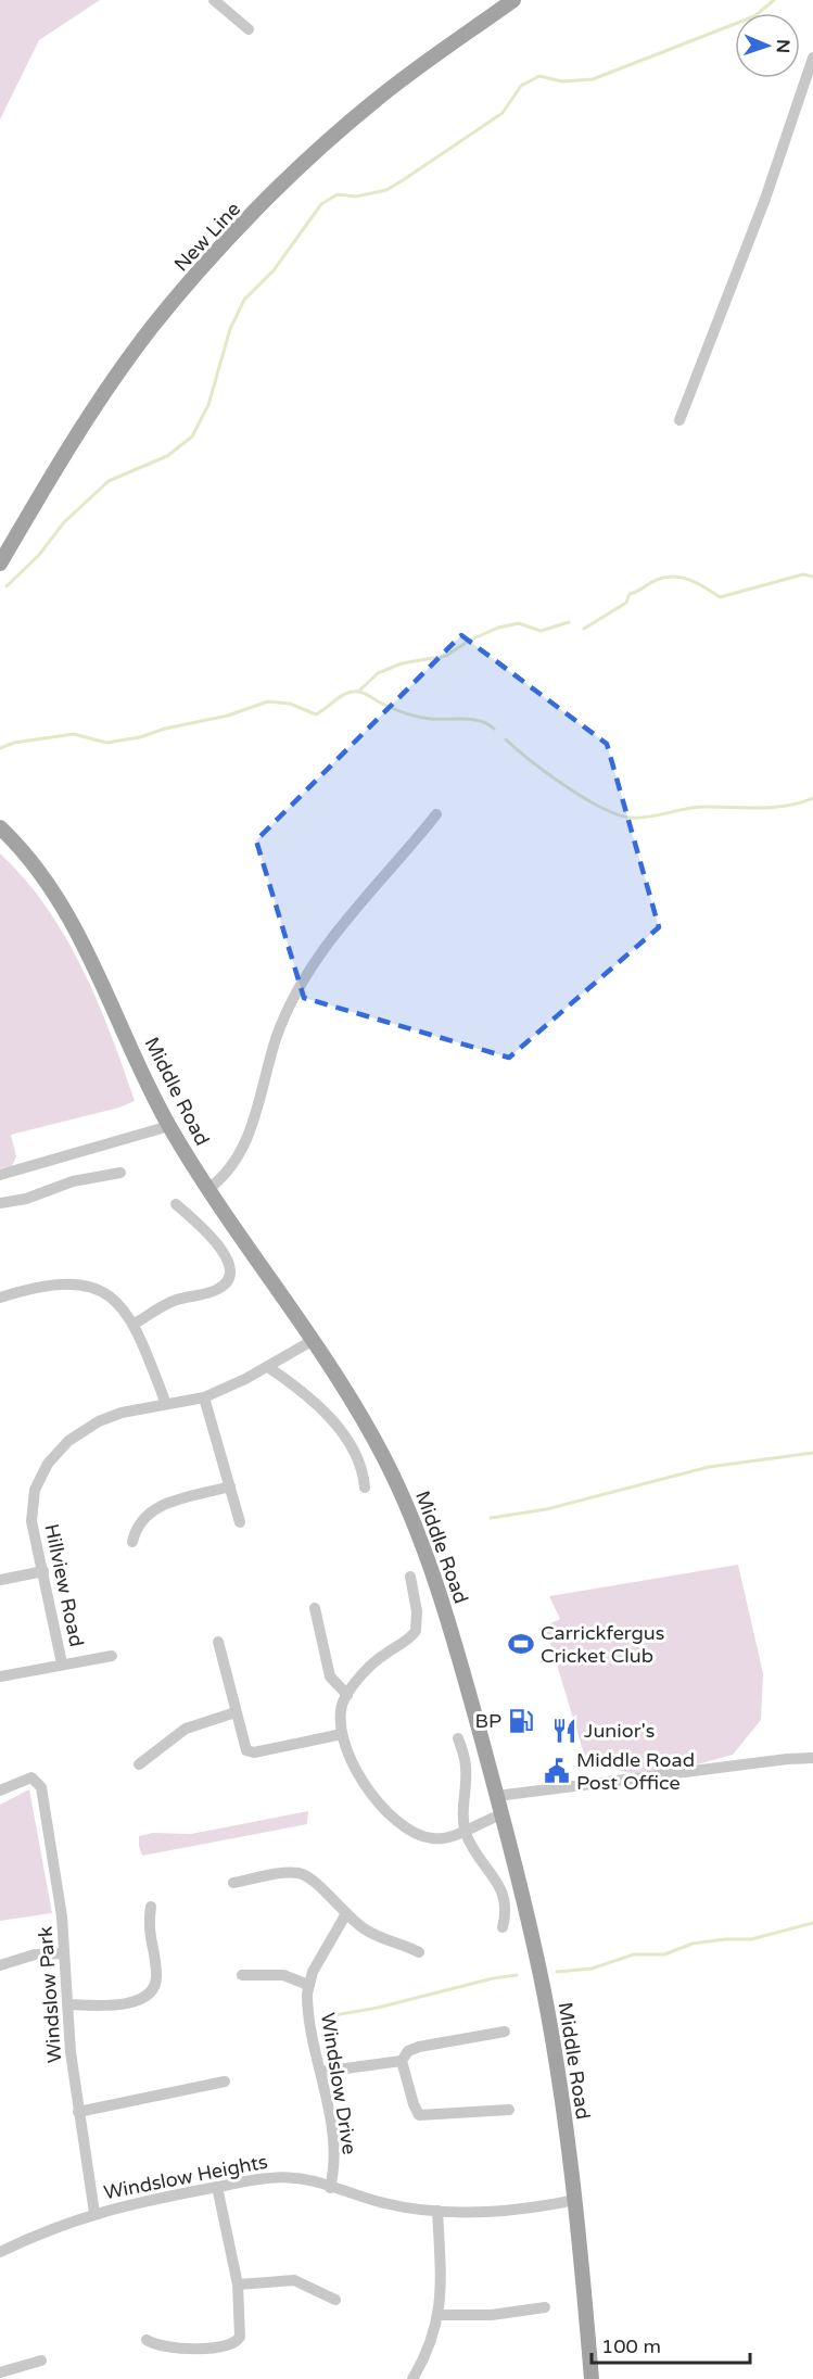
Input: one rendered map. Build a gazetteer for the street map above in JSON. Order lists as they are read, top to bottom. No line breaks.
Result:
{"streets":{"main road":["New Line","Middle Road"],"street":["Hillview Road","Windslow Park","Windslow Drive","Windslow Heights"]},"crossings":[["Middle Road","Hillview Road"],["Middle Road","Windslow Heights"],["Windslow Park","Windslow Heights"],["Windslow Drive","Windslow Heights"]],"places":{"sports":["Carrickfergus Cricket Club"],"fuel station":["BP"],"restaurant":["Junior's"],"public building":["Middle Road Post Office"]},"scale_bar":"100 m","north":"right"}
